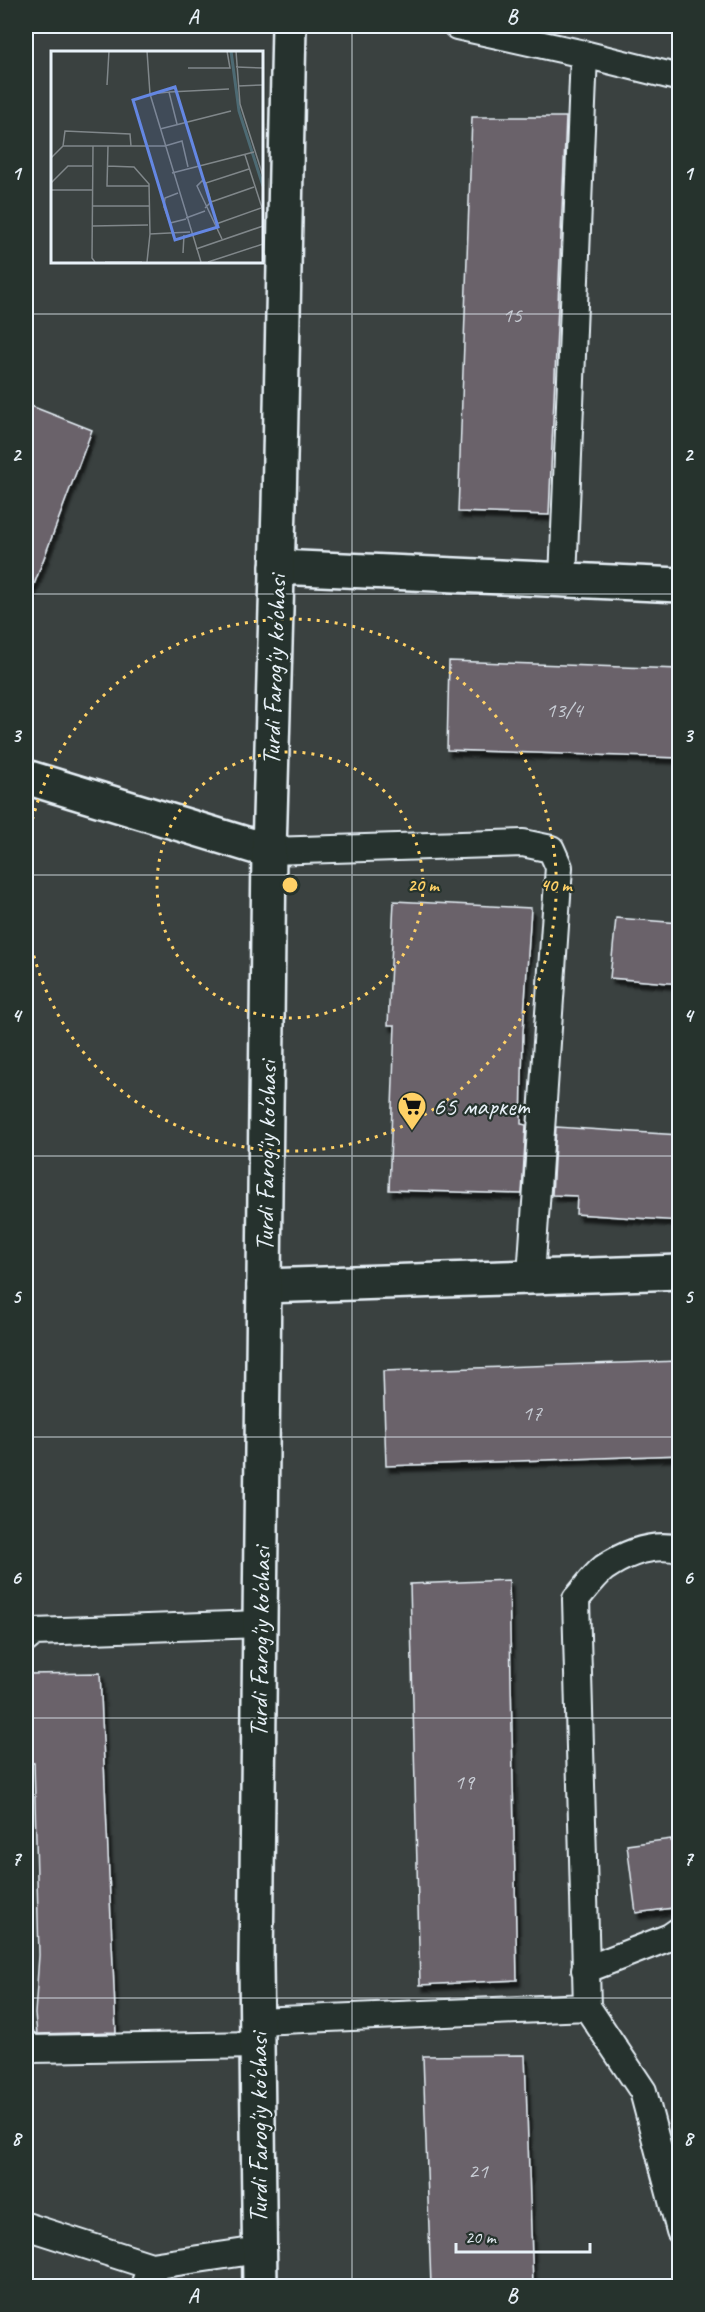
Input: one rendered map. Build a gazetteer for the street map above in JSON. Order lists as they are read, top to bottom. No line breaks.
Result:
{"streets":{"street":["Turdi Farog'iy ko'chasi"]},"places":{"supermarket":["65 маркет"]},"house_numbers":["15","13/4","17","19","21"],"scale_bar":"20 m","grid":{"columns":["A","B"],"rows":["1","2","3","4","5","6","7","8"]},"rings":["20 m","40 m"]}
